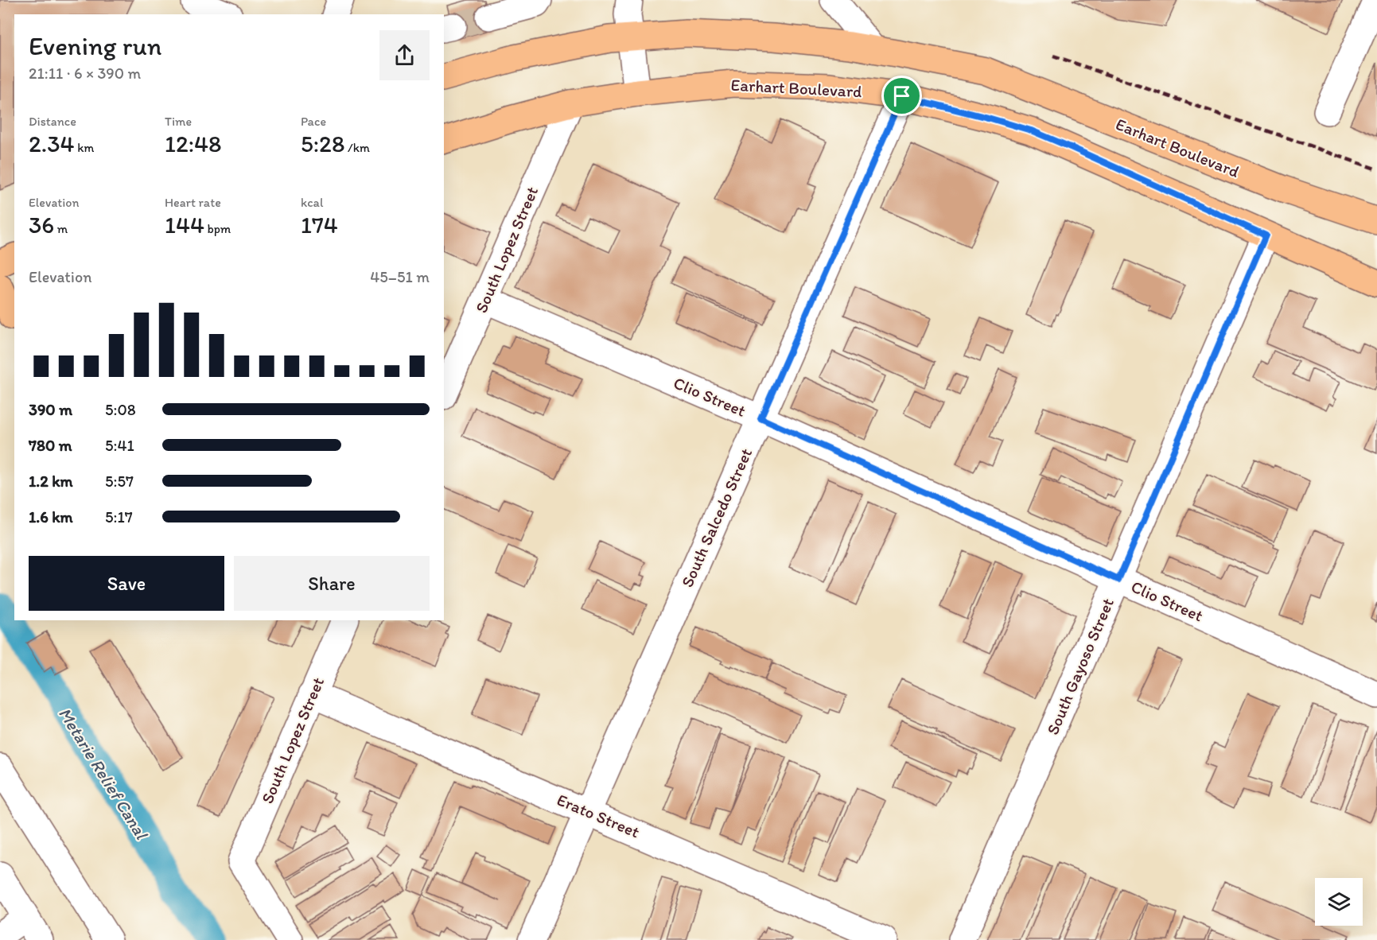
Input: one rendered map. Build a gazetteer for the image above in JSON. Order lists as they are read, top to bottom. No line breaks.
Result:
{"streets":{"main road":["Earhart Boulevard"],"street":["South Lopez Street","Clio Street","South Salcedo Street","South Gayoso Street","Erato Street"]},"crossings":[["Earhart Boulevard","South Lopez Street"],["Earhart Boulevard","South Salcedo Street"],["Earhart Boulevard","South Gayoso Street"],["South Lopez Street","Clio Street"],["South Lopez Street","Erato Street"],["Clio Street","South Salcedo Street"],["Clio Street","South Gayoso Street"],["South Salcedo Street","Erato Street"]],"water":["Metarie Relief Canal"],"page":{"heading":["Evening run","21:11 · 6 × 390 m"],"stats":[["Distance","2.34 km"],["Time","12:48"],["Pace","5:28 /km"],["Elevation","36 m"],["Heart rate","144 bpm"],["kcal","174"]],"chart":["Elevation","45–51 m"],"list":[{"name":"390 m","note":"5:08"},{"name":"780 m","note":"5:41"},{"name":"1.2 km","note":"5:57"},{"name":"1.6 km","note":"5:17"}],"buttons":["Save","Share"]}}
